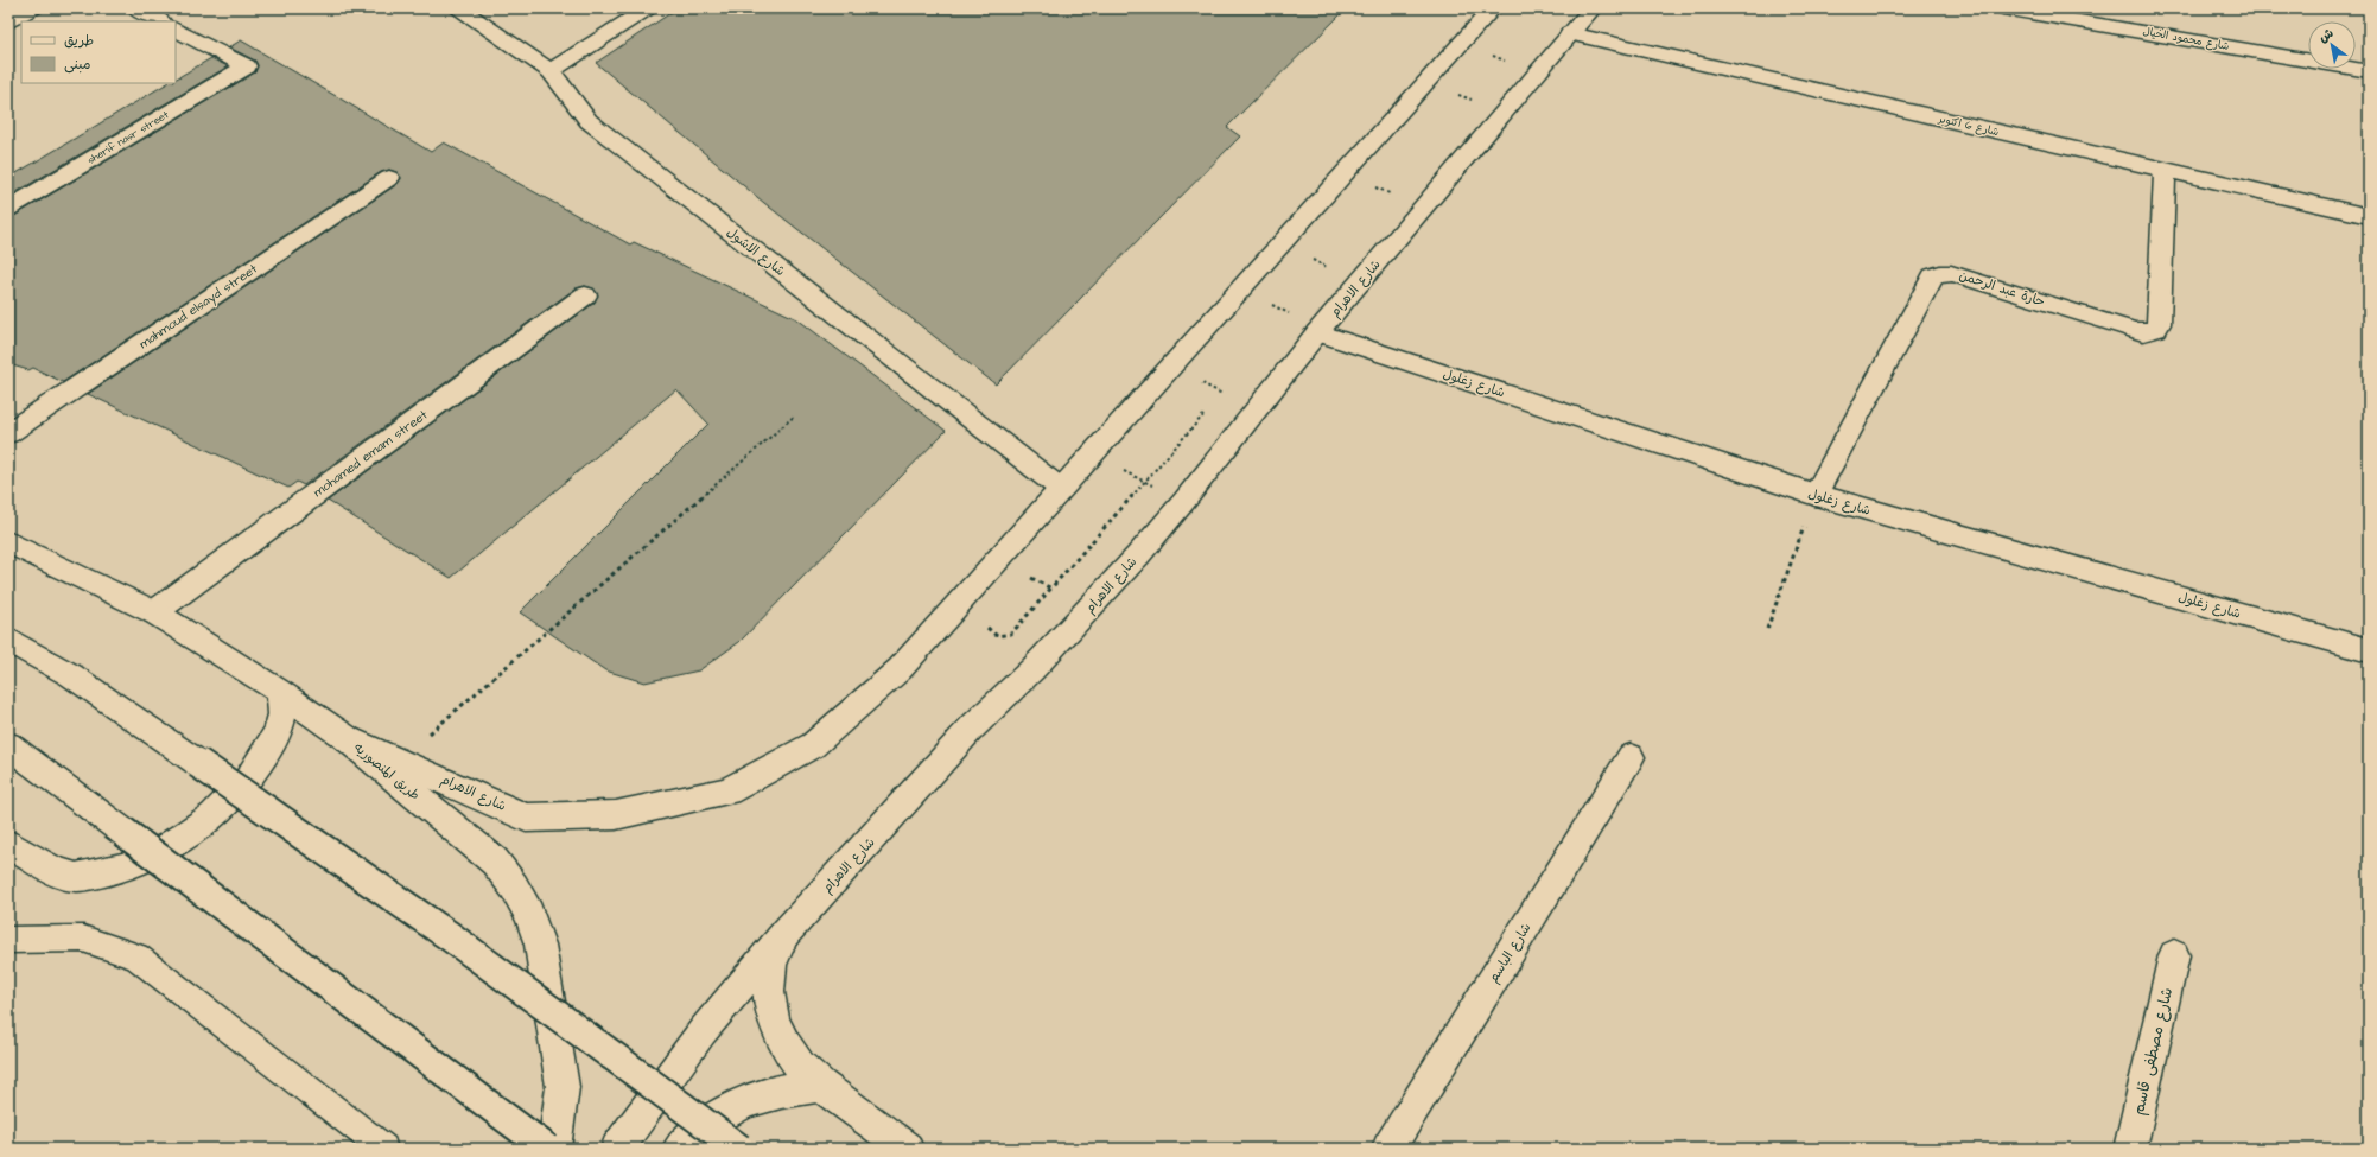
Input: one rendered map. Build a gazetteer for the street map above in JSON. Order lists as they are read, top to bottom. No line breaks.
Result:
{"streets":{"street":["شارع محمود الخيال","شارع 6 اكتوبر","sherif nasr street","شارع الاشول","شارع الاهرام","حارة عبد الرحمن","mahmoud elsayd street","شارع زغلول","mohamed emam street","طريق المنصوريه","شارع الباسم","شارع مصطفى قاسم"]},"crossings":[["شارع 6 اكتوبر","شارع الاهرام"],["شارع 6 اكتوبر","حارة عبد الرحمن"],["شارع الاشول","شارع الاهرام"],["شارع الاهرام","شارع زغلول"],["شارع الاهرام","طريق المنصوريه"],["حارة عبد الرحمن","شارع زغلول"],["mohamed emam street","طريق المنصوريه"]],"legend":["طريق","مبنى"],"north":"top left"}
